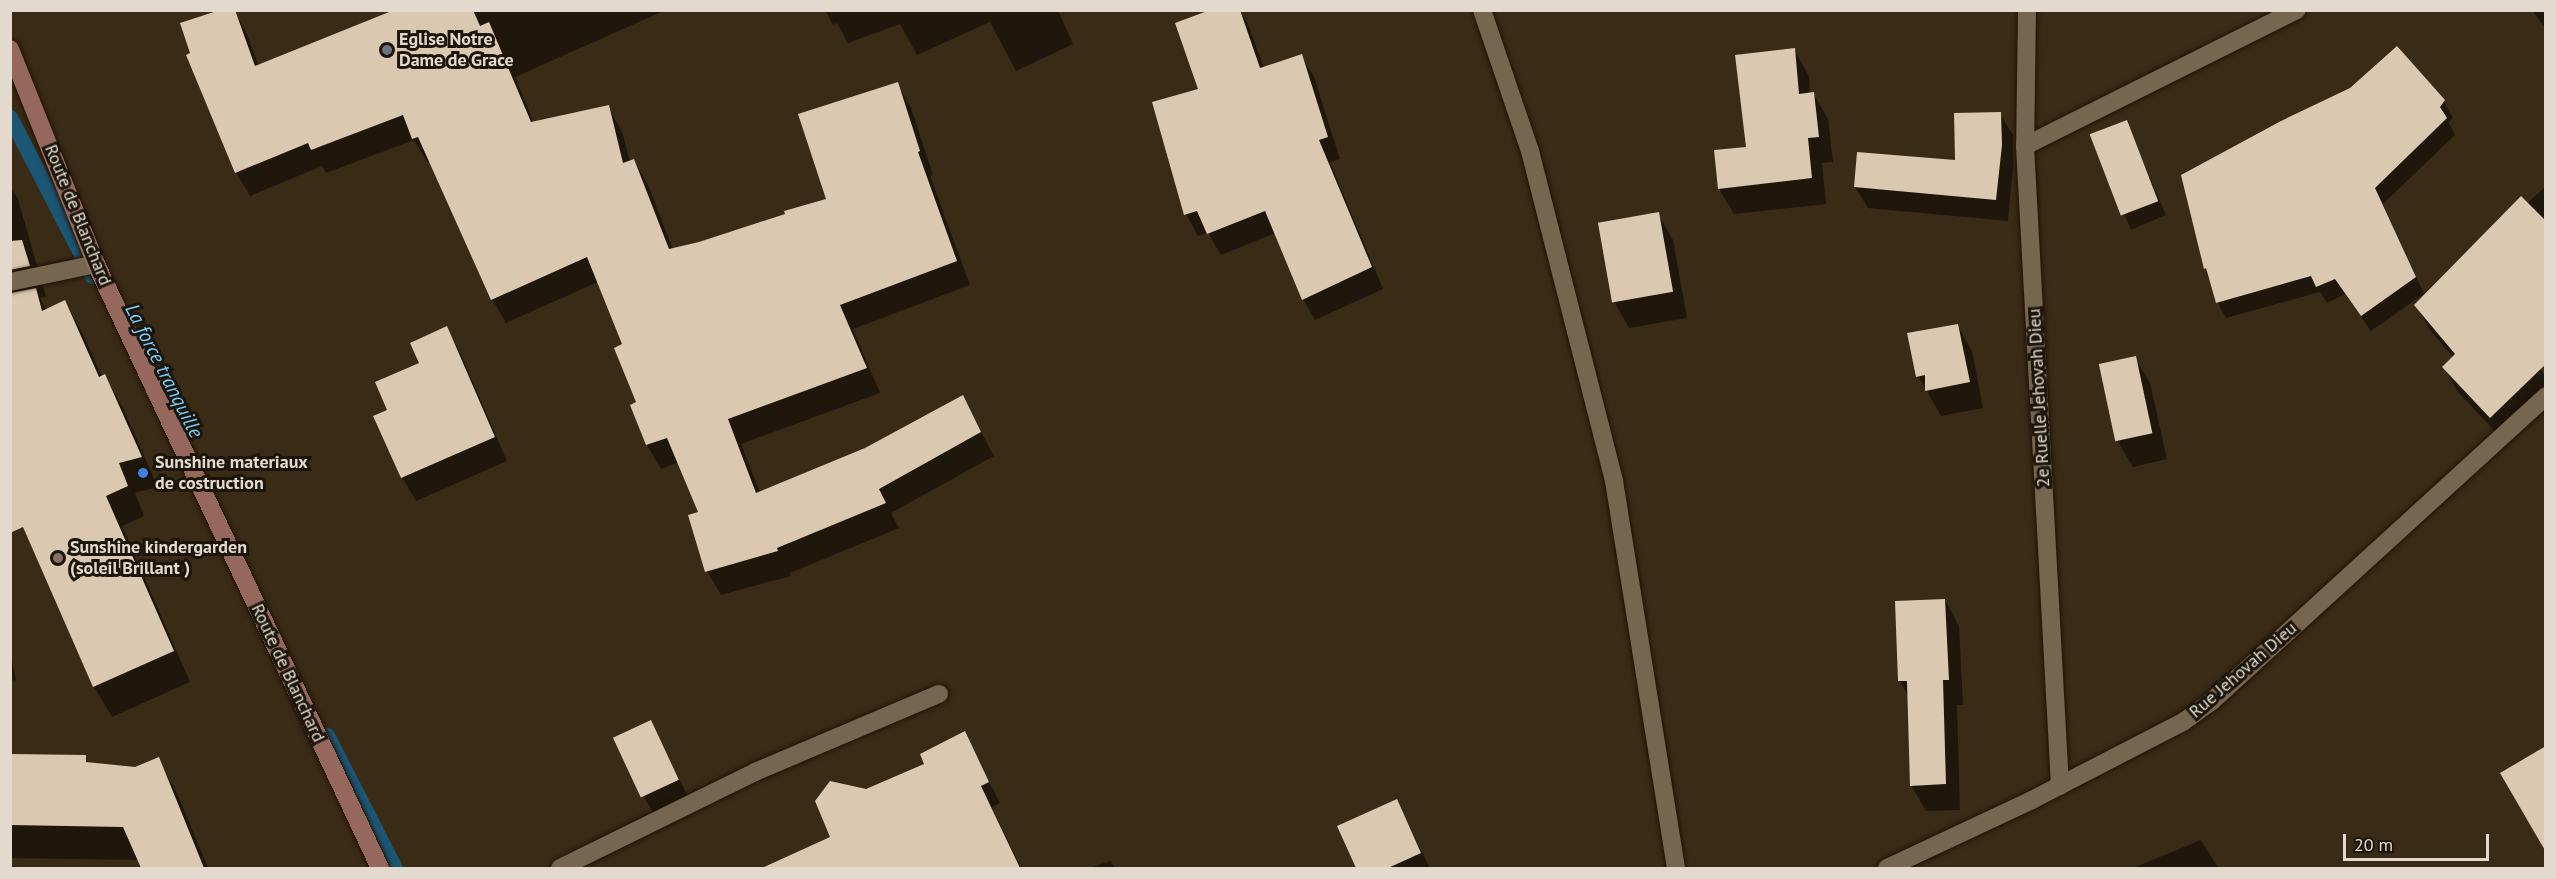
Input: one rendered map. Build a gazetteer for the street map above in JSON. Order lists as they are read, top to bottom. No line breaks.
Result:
{"streets":{"street":["Route de Blanchard","2e Ruelle Jehovah Dieu","Rue Jehovah Dieu"]},"crossings":[["2e Ruelle Jehovah Dieu","Rue Jehovah Dieu"]],"water":["La force tranquille"],"places":["Eglise Notre Dame de Grace","Sunshine materiaux de costruction","Sunshine kindergarden (soleil Brillant )"],"scale_bar":"20 m"}
